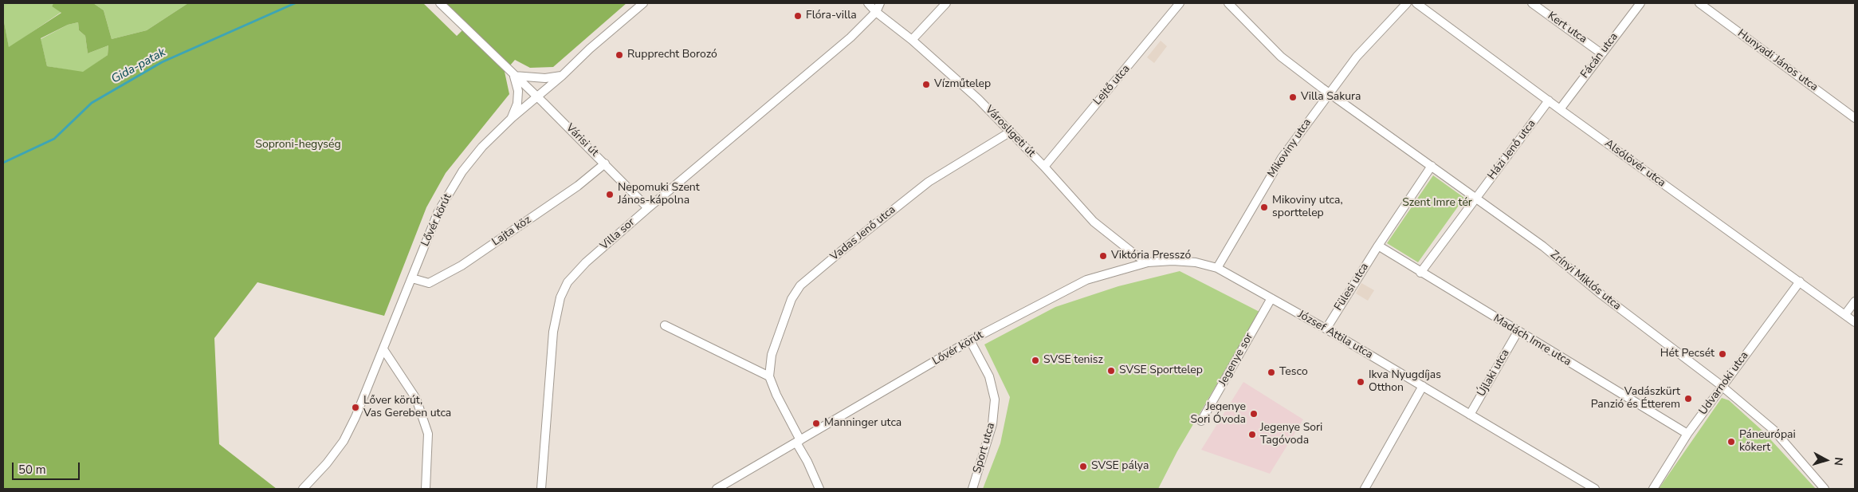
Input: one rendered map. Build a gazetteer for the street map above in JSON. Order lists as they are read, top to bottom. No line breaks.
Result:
{"streets":{"street":["Kert utca","Fácán utca","Hunyadi János utca","Lejtő utca","Városligeti út","Várisi út","Mikoviny utca","Házi Jenő utca","Alsólövér utca","Lővér körút","Lajta köz","Vadas Jenő utca","Villa sor","Zrínyi Miklós utca","Fülesi utca","József Attila utca","Madách Imre utca","Jegenye sor","Újlaki utca","Udvarnoki utca","Sport utca"]},"crossings":[["Kert utca","Fácán utca"],["Fácán utca","Alsólövér utca"],["Lejtő utca","Városligeti út"],["Városligeti út","Lővér körút"],["Városligeti út","Vadas Jenő utca"],["Városligeti út","Villa sor"],["Várisi út","Lővér körút"],["Várisi út","Lajta köz"],["Várisi út","Villa sor"],["Mikoviny utca","Lővér körút"],["Mikoviny utca","Zrínyi Miklós utca"],["Mikoviny utca","József Attila utca"],["Házi Jenő utca","Alsólövér utca"],["Házi Jenő utca","Zrínyi Miklós utca"],["Alsólövér utca","Udvarnoki utca"],["Lővér körút","Lajta köz"],["Lővér körút","Vadas Jenő utca"],["Lővér körút","József Attila utca"],["Lővér körút","Sport utca"],["Zrínyi Miklós utca","Udvarnoki utca"],["Fülesi utca","József Attila utca"],["Fülesi utca","Madách Imre utca"],["József Attila utca","Jegenye sor"],["József Attila utca","Újlaki utca"],["Madách Imre utca","Újlaki utca"],["Madách Imre utca","Udvarnoki utca"]],"water":["Gida-patak"],"parks":["Soproni-hegység","Szent Imre tér"],"places":["Flóra-villa","Rupprecht Borozó","Vízműtelep","Villa Sakura","Nepomuki Szent János-kápolna","Mikoviny utca, sporttelep","Viktória Presszó","Hét Pecsét","SVSE tenisz","SVSE Sporttelep","Tesco","Ikva Nyugdíjas Otthon","Vadászkürt Panzió és Étterem","Lőver körút, Vas Gereben utca","Jegenye Sori Óvoda","Manninger utca","Jegenye Sori Tagóvoda","Páneurópai kőkert","SVSE pálya"],"scale_bar":"50 m","north":"right"}
